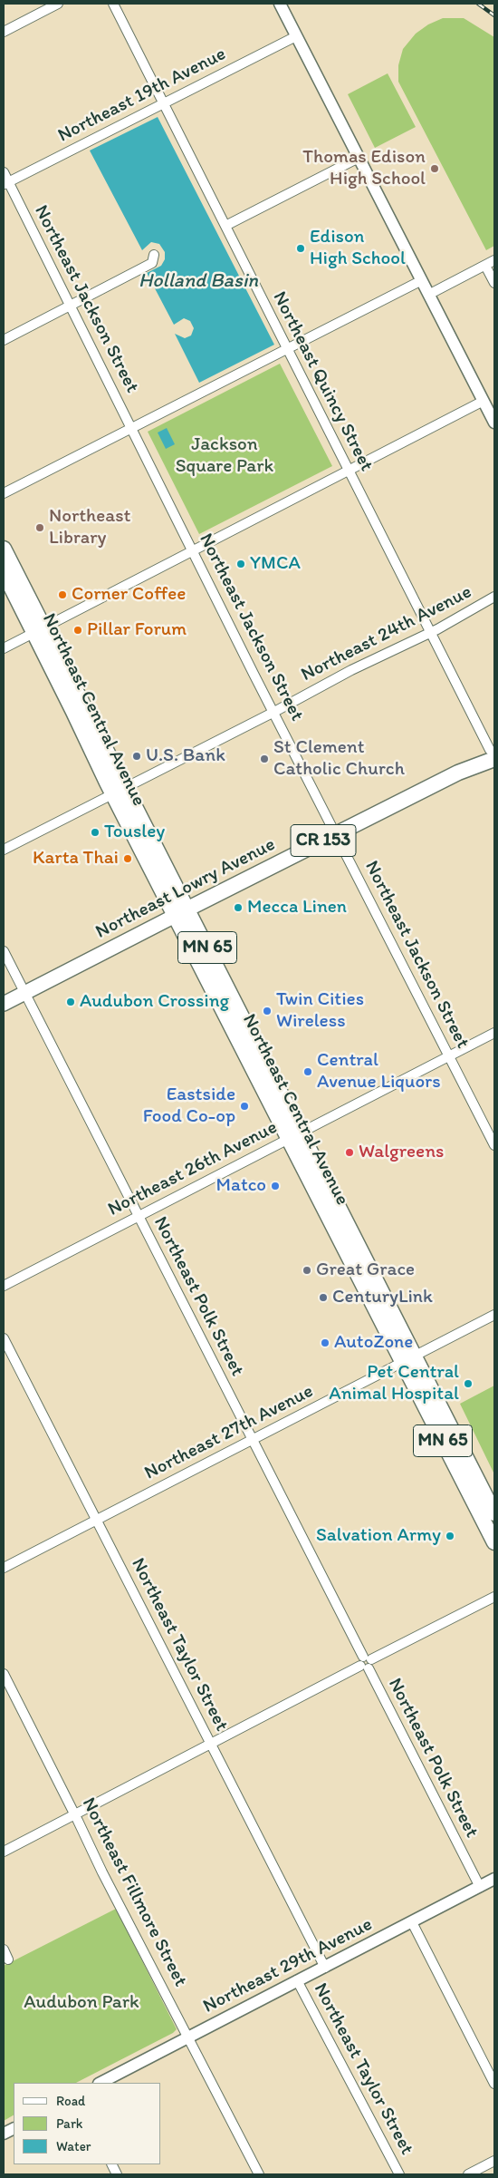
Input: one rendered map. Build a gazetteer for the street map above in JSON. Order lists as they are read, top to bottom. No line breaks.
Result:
{"streets":{"main road":["Northeast Central Avenue","CR 153","Northeast Lowry Avenue","MN 65"],"street":["Northeast 19th Avenue","Northeast Jackson Street","Northeast Quincy Street","Northeast 24th Avenue","Northeast 26th Avenue","Northeast Polk Street","Northeast 27th Avenue","Northeast Taylor Street","Northeast Fillmore Street","Northeast 29th Avenue"]},"crossings":[["Northeast 19th Avenue","Northeast Jackson Street"],["Northeast 19th Avenue","Northeast Quincy Street"],["Northeast Jackson Street","Northeast 24th Avenue"],["Northeast Jackson Street","Northeast Lowry Avenue"],["Northeast Jackson Street","Northeast 26th Avenue"],["Northeast Quincy Street","Northeast 24th Avenue"],["Northeast Quincy Street","Northeast Lowry Avenue"],["Northeast 24th Avenue","Northeast Central Avenue"],["Northeast Central Avenue","Northeast Lowry Avenue"],["Northeast Central Avenue","Northeast 26th Avenue"],["Northeast Central Avenue","Northeast 27th Avenue"],["Northeast Lowry Avenue","Northeast Polk Street"],["Northeast 26th Avenue","Northeast Polk Street"],["Northeast Polk Street","Northeast 27th Avenue"],["Northeast Polk Street","Northeast 29th Avenue"],["Northeast 27th Avenue","Northeast Taylor Street"],["Northeast Taylor Street","Northeast 29th Avenue"],["Northeast Fillmore Street","Northeast 29th Avenue"]],"water":["Holland Basin"],"parks":["Jackson Square Park","Audubon Park"],"places":["Thomas Edison High School","Edison High School","Northeast Library","YMCA","Corner Coffee","Pillar Forum","U.S. Bank","St Clement Catholic Church","Tousley","Karta Thai","Mecca Linen","Audubon Crossing","Twin Cities Wireless","Central Avenue Liquors","Eastside Food Co-op","Walgreens","Matco","Great Grace","CenturyLink","AutoZone","Pet Central Animal Hospital","Salvation Army"],"legend":["Road","Park","Water"]}
